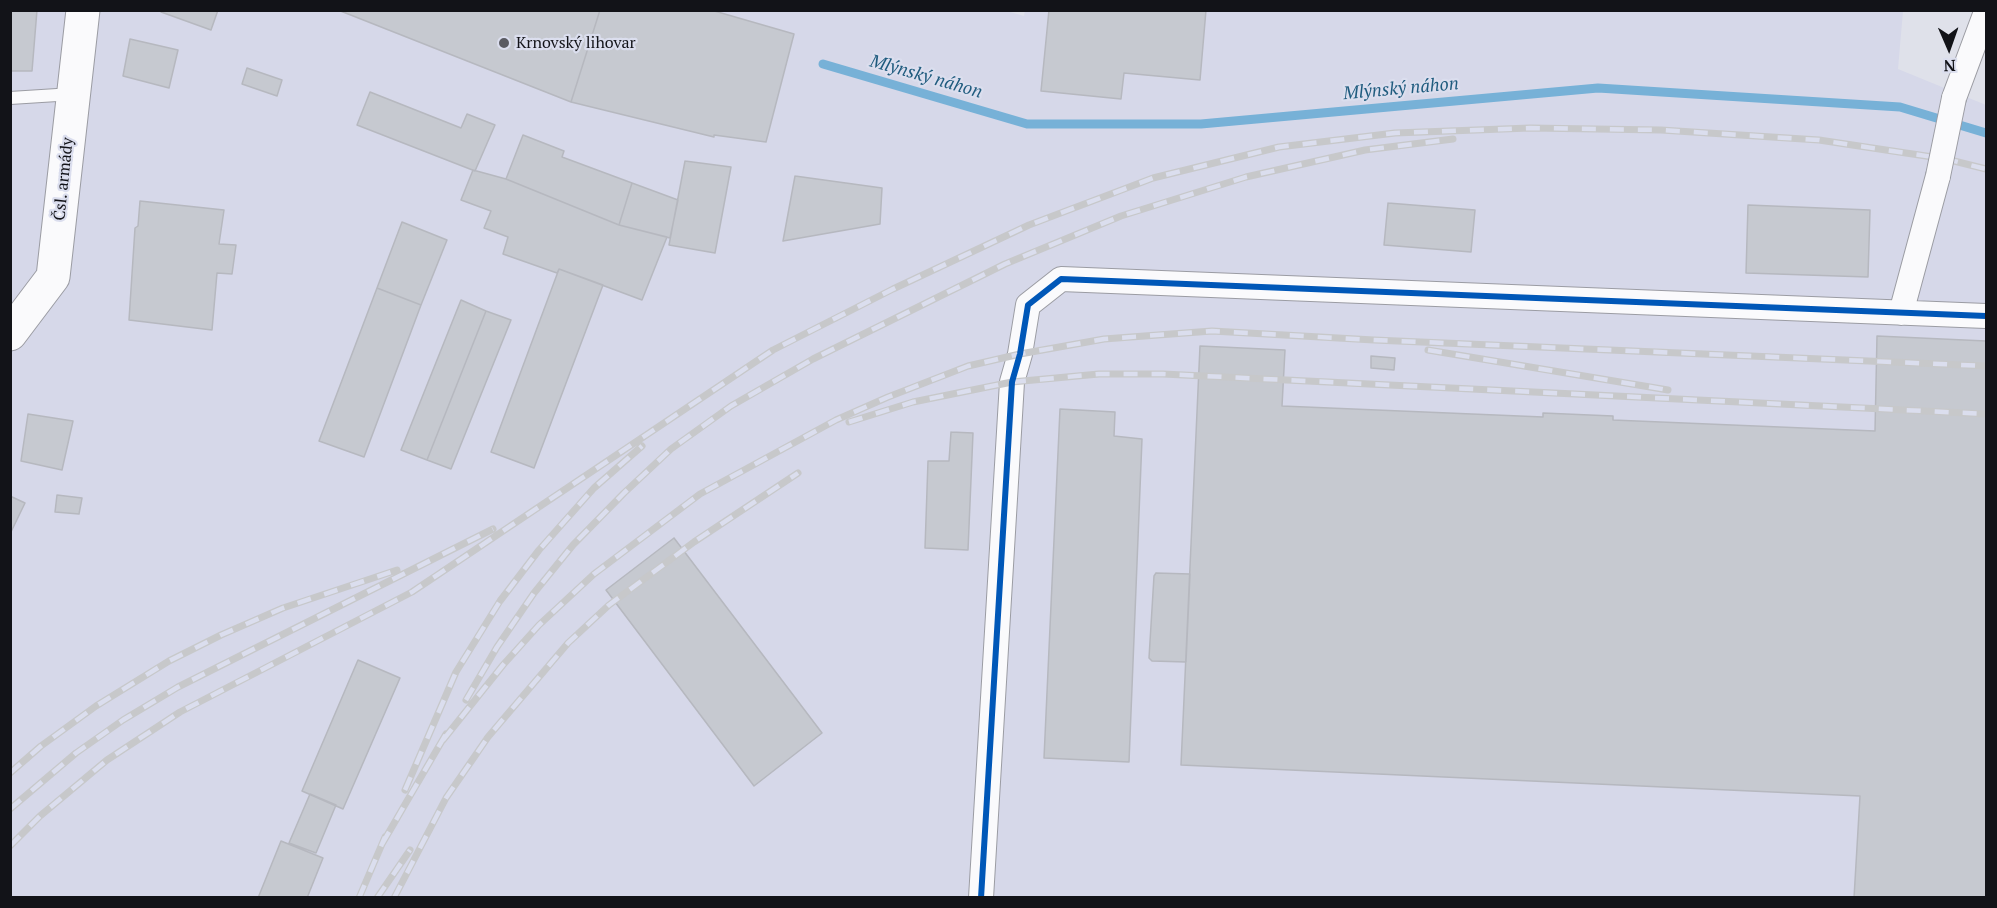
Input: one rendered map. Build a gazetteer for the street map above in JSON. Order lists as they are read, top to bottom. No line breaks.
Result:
{"streets":{"main road":["Čsl. armády"]},"water":["Mlýnský náhon"],"places":["Krnovský lihovar"],"north":"bottom"}
